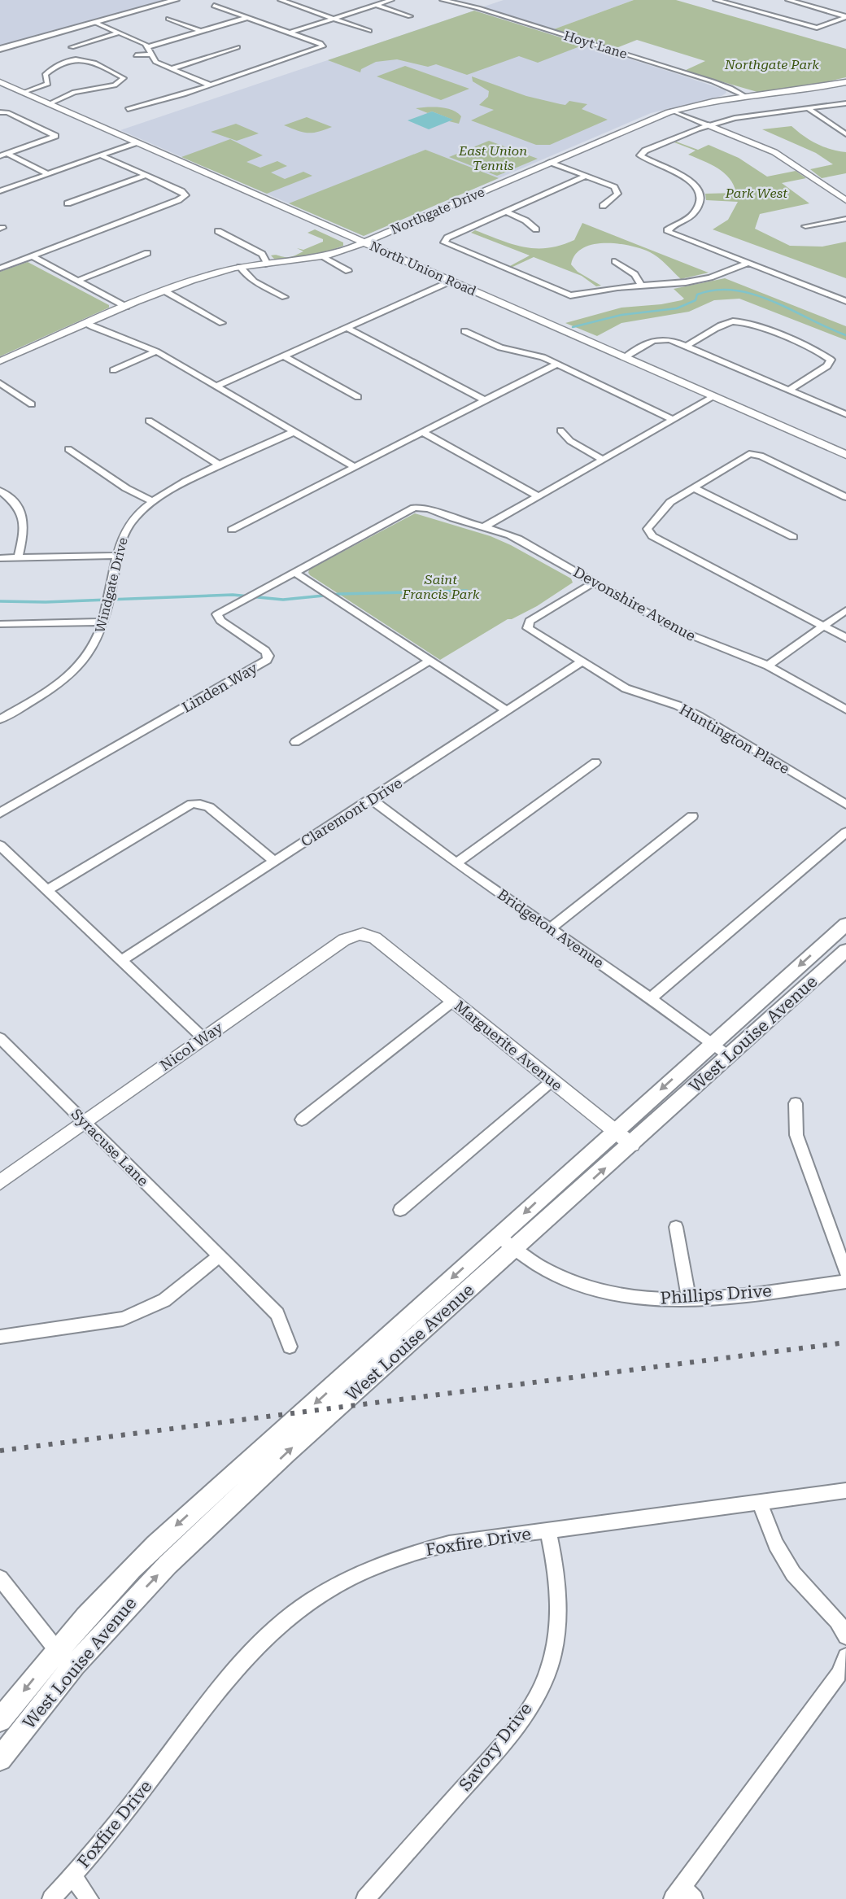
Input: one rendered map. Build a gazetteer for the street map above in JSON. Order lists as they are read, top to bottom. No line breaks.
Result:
{"streets":{"main road":["West Louise Avenue"],"street":["Hoyt Lane","Northgate Drive","North Union Road","Windgate Drive","Devonshire Avenue","Linden Way","Huntington Place","Claremont Drive","Bridgeton Avenue","Marguerite Avenue","Nicol Way","Syracuse Lane","Phillips Drive","Foxfire Drive","Savory Drive"]},"crossings":[["Hoyt Lane","Northgate Drive"],["Northgate Drive","North Union Road"],["Devonshire Avenue","Linden Way"],["Devonshire Avenue","Huntington Place"],["Huntington Place","Claremont Drive"],["Claremont Drive","Bridgeton Avenue"],["Bridgeton Avenue","West Louise Avenue"],["West Louise Avenue","Marguerite Avenue"],["West Louise Avenue","Phillips Drive"],["Marguerite Avenue","Nicol Way"],["Nicol Way","Syracuse Lane"],["Foxfire Drive","Savory Drive"]],"parks":["Northgate Park","East Union Tennis","Park West","Saint Francis Park"]}
